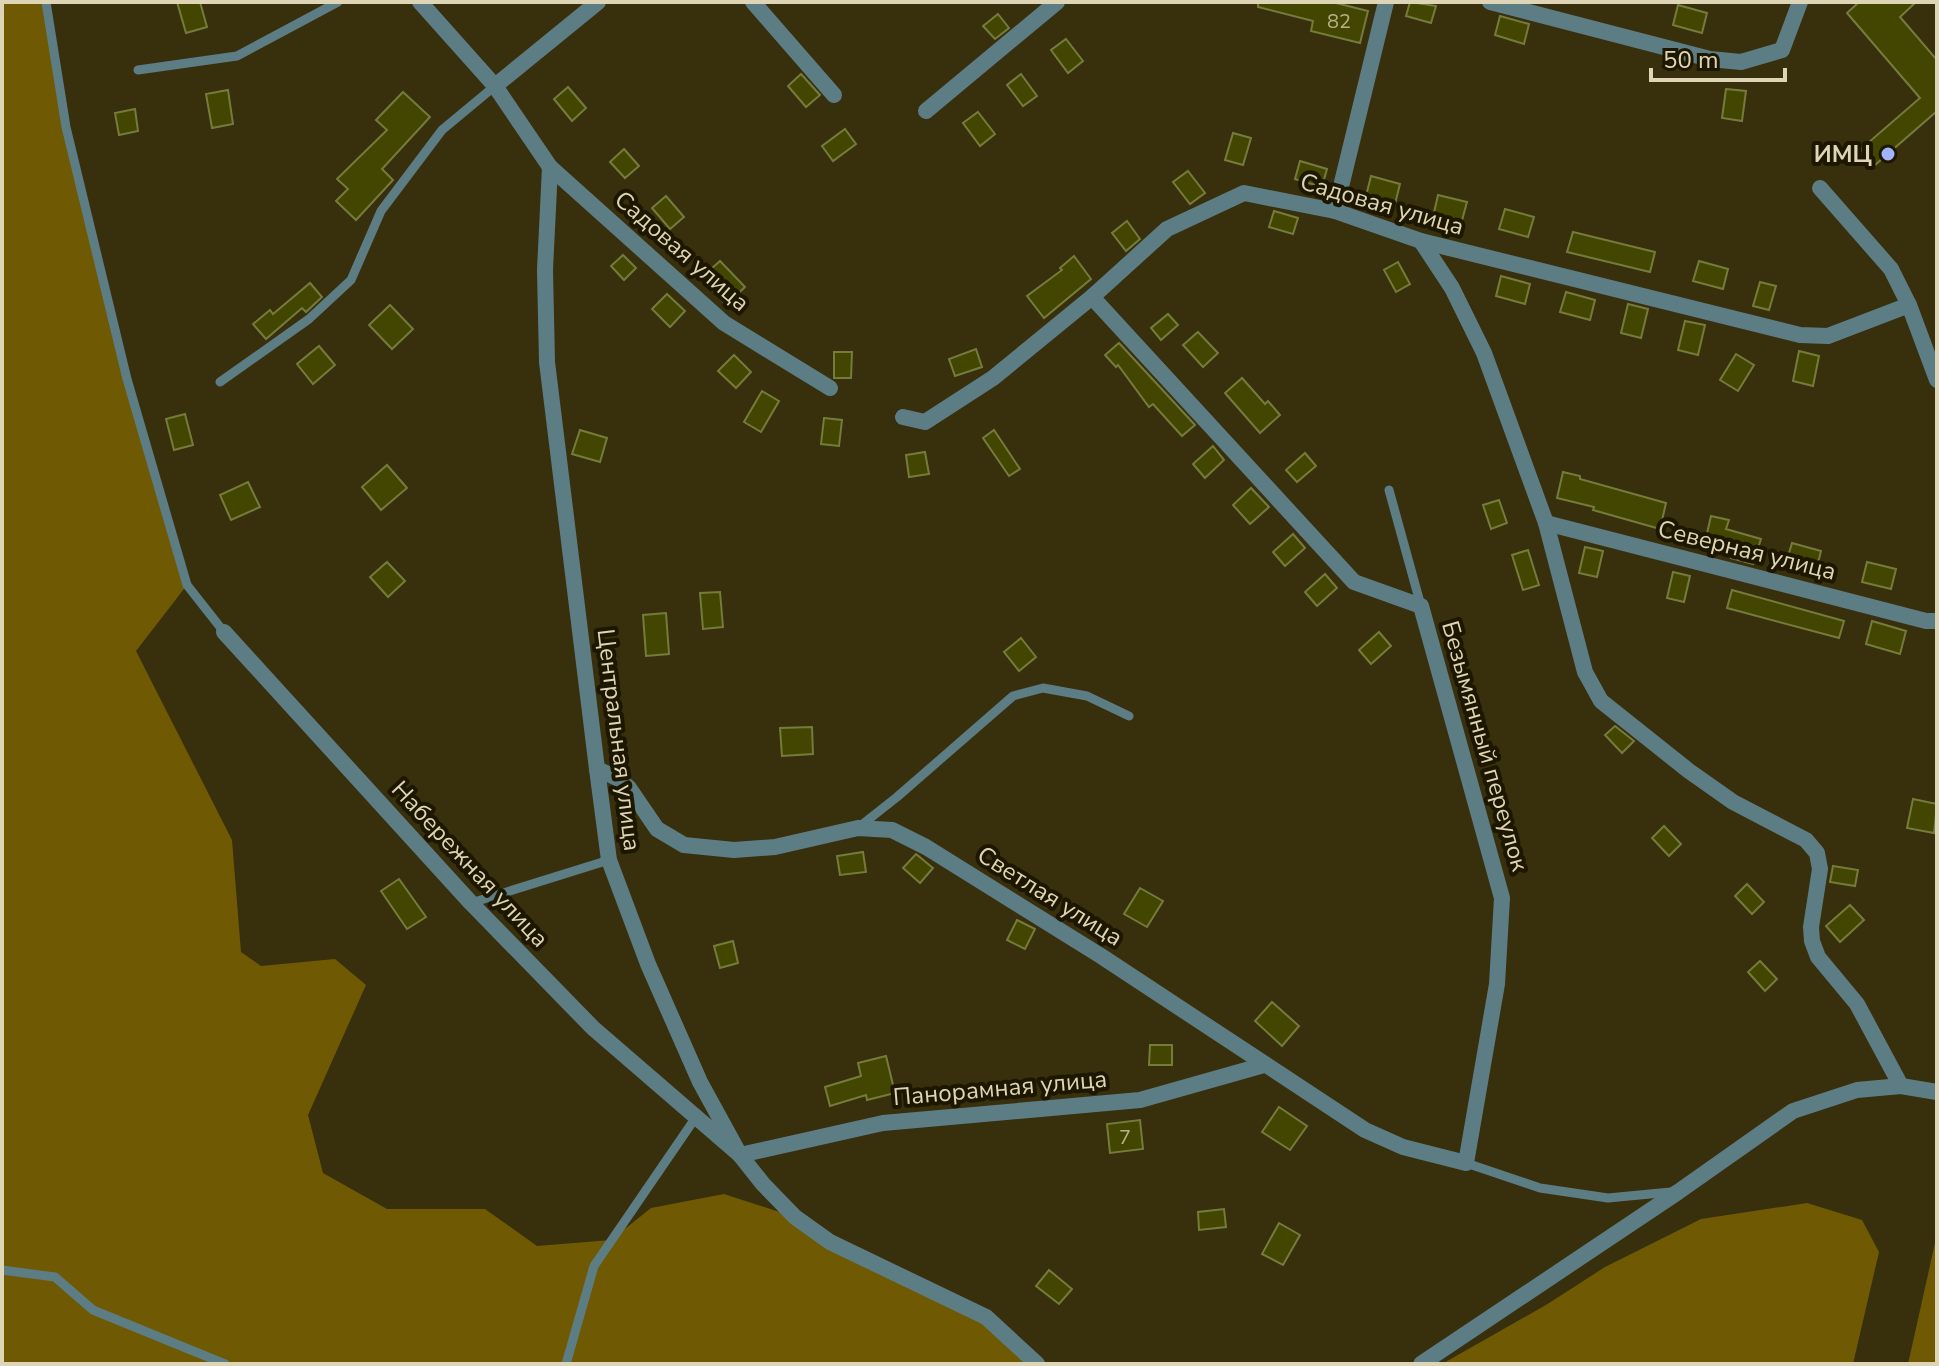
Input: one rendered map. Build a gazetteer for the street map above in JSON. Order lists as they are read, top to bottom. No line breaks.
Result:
{"streets":{"street":["Садовая улица","Северная улица","Центральная улица","Безымянный переулок","Набережная улица","Светлая улица","Панорамная улица"]},"crossings":[["Садовая улица","Центральная улица"],["Садовая улица","Безымянный переулок"],["Центральная улица","Набережная улица"],["Центральная улица","Светлая улица"],["Центральная улица","Панорамная улица"],["Безымянный переулок","Светлая улица"],["Набережная улица","Панорамная улица"],["Светлая улица","Панорамная улица"]],"places":["ИМЦ"],"house_numbers":["82","7"],"scale_bar":"50 m"}
